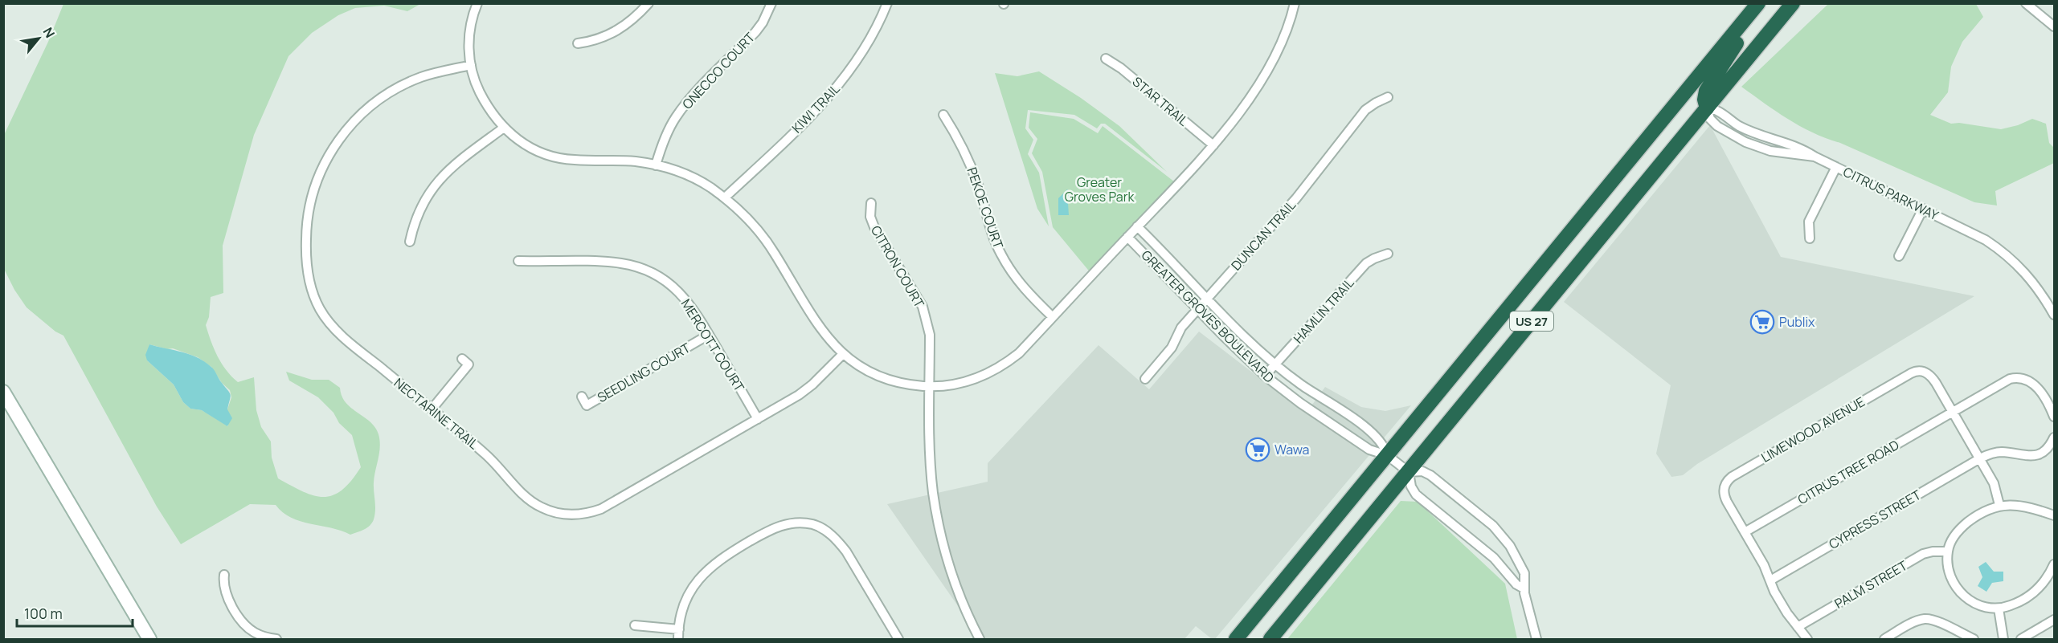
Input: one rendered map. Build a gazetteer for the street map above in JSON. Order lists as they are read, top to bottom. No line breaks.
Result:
{"streets":{"highway":["US 27"],"street":["ONECCO COURT","STAR TRAIL","KIWI TRAIL","CITRUS PARKWAY","PEKOE COURT","DUNCAN TRAIL","CITRON COURT","HAMLIN TRAIL","GREATER GROVES BOULEVARD","MERCOTT COURT","SEEDLING COURT","NECTARINE TRAIL","LIMEWOOD AVENUE","CITRUS TREE ROAD","CYPRESS STREET","PALM STREET"]},"crossings":[["CITRUS PARKWAY","US 27"],["DUNCAN TRAIL","GREATER GROVES BOULEVARD"],["HAMLIN TRAIL","GREATER GROVES BOULEVARD"],["GREATER GROVES BOULEVARD","US 27"],["MERCOTT COURT","SEEDLING COURT"],["MERCOTT COURT","NECTARINE TRAIL"],["LIMEWOOD AVENUE","CITRUS TREE ROAD"],["LIMEWOOD AVENUE","CYPRESS STREET"],["LIMEWOOD AVENUE","PALM STREET"]],"parks":["Greater Groves Park"],"places":{"supermarket":["Publix","Wawa"]},"scale_bar":"100 m","north":"top right"}
